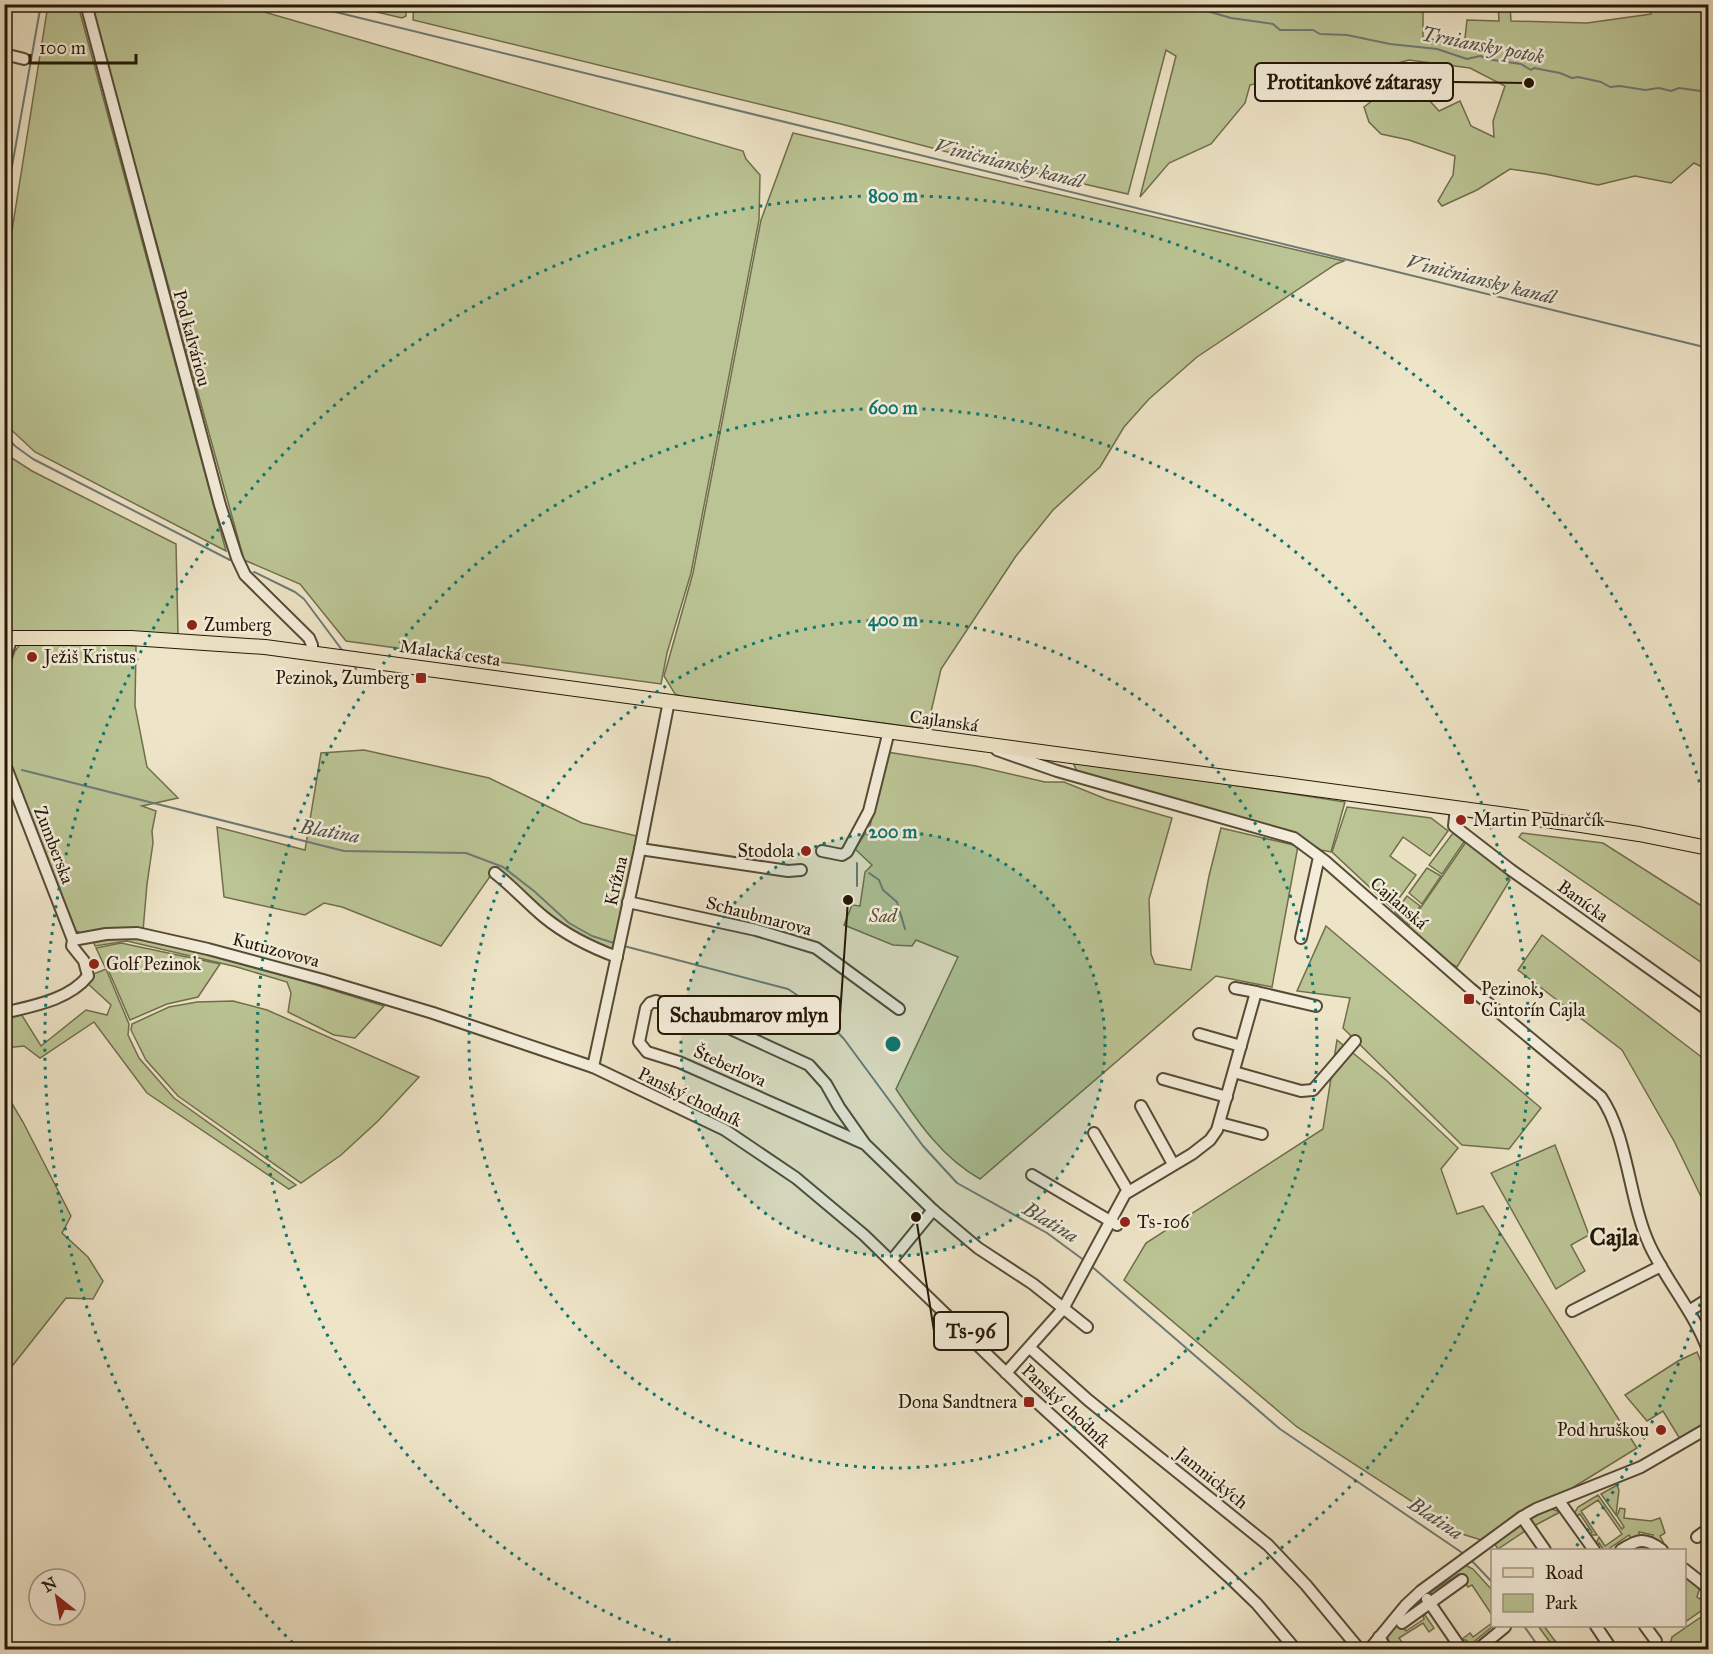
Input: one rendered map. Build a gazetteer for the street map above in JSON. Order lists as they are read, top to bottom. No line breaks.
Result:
{"streets":{"main road":["Malacká cesta","Cajlanská"],"street":["Pod kalváriou","Zumberska","Krížna","Banícka","Schaubmarova","Kutuzovova","Šteberlova","Panský chodník","Jamnických"]},"crossings":[["Pod kalváriou","Malacká cesta"],["Malacká cesta","Cajlanská"],["Malacká cesta","Krížna"],["Cajlanská","Banícka"],["Zumberska","Kutuzovova"],["Krížna","Schaubmarova"],["Krížna","Kutuzovova"],["Krížna","Panský chodník"],["Kutuzovova","Panský chodník"]],"districts":["Cajla"],"water":["Trniansky potok","Viničniansky kanál","Blatina"],"parks":["Sad"],"places":{"other":["Protitankové zátarasy","Zumberg","Ježiš Kristus","Martin Pudnarčík","Stodola","Schaubmarov mlyn","Golf Pezinok","Ts-96","Ts-106","Pod hruškou"],"transit":["Pezinok, Zumberg","Pezinok, Cintorín Cajla","Dona Sandtnera"]},"legend":["Road","Park"],"scale_bar":"100 m","north":"top left","rings":["800 m","600 m","400 m","200 m"]}
